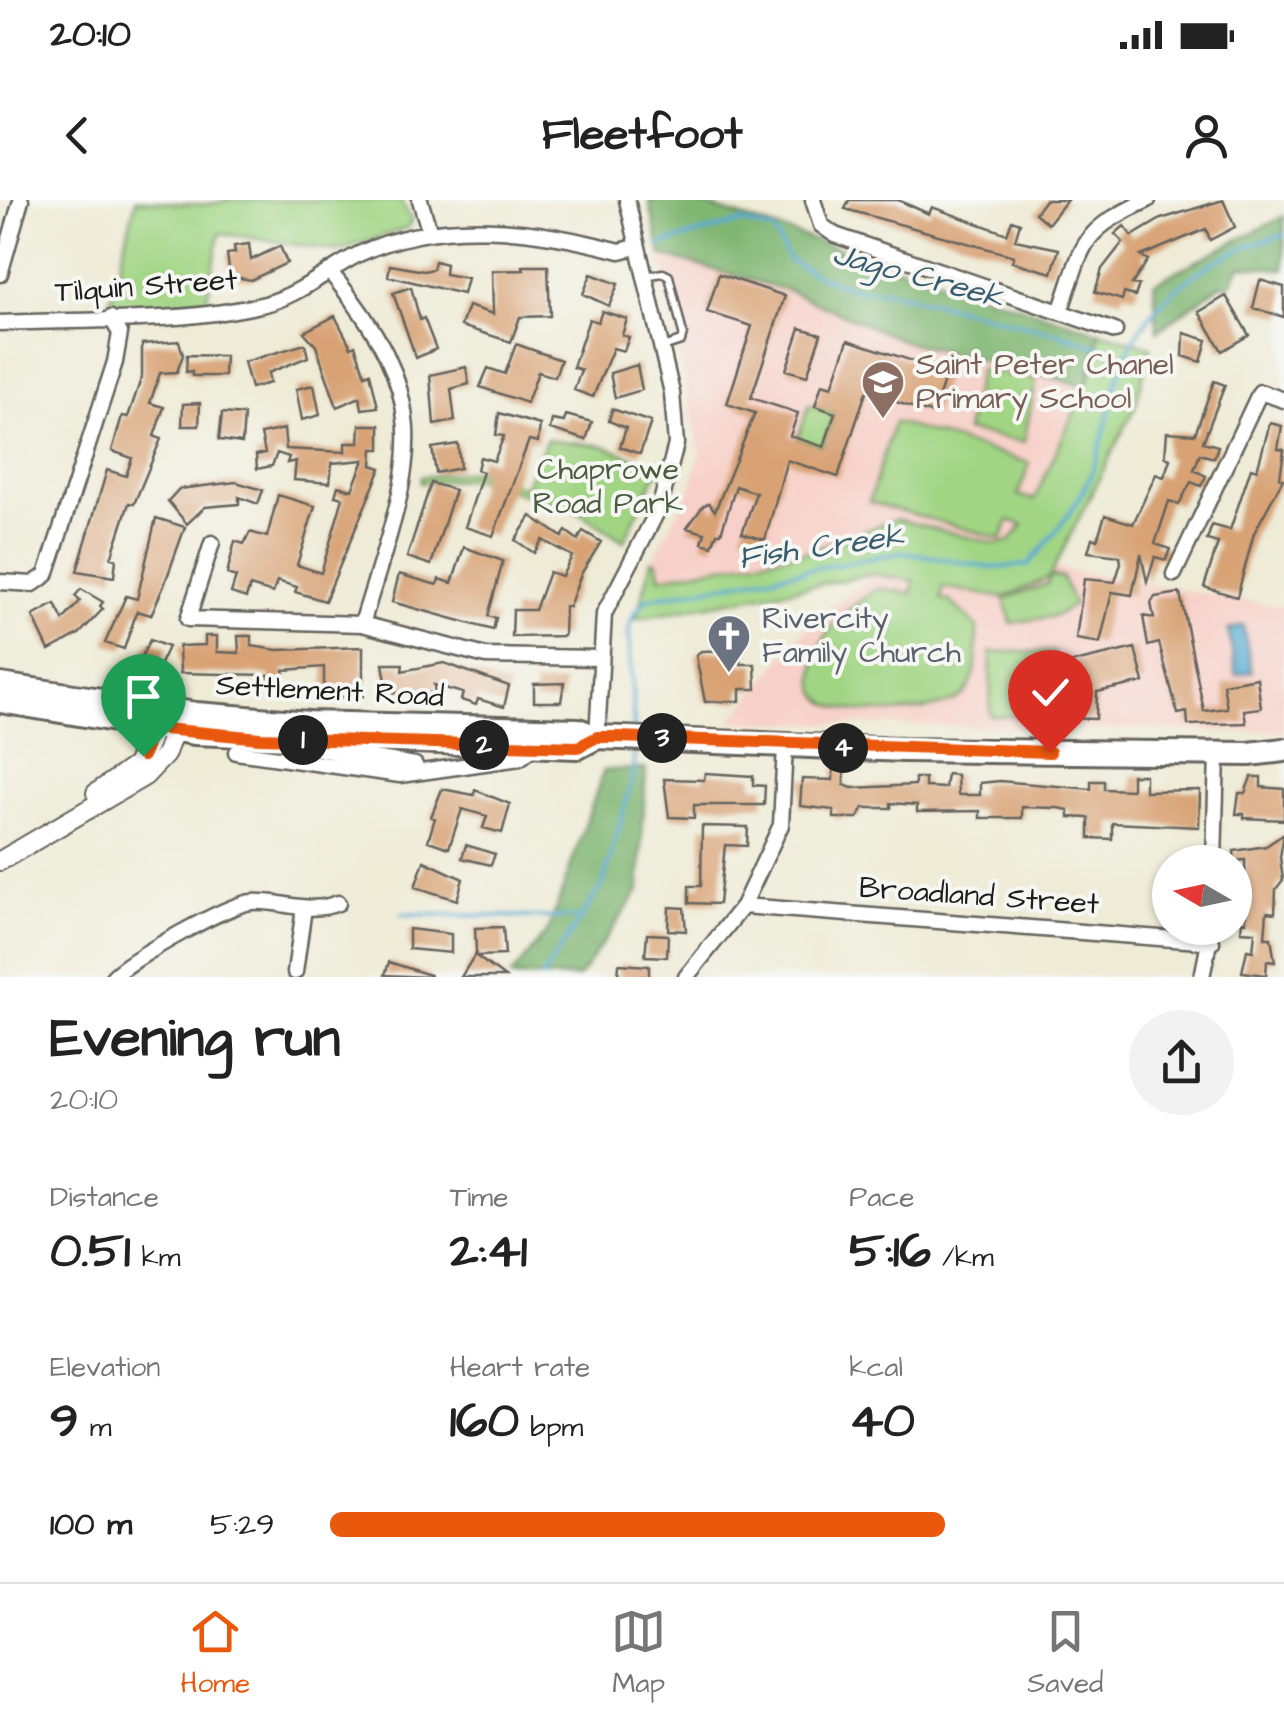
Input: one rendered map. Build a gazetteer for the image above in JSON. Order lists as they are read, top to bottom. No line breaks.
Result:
{"streets":{"main road":["Settlement Road"],"street":["Tilquin Street","Broadland Street"]},"water":["Jago Creek","Fish Creek"],"parks":["Chaprowe Road Park"],"places":{"school or university":["Saint Peter Chanel Primary School"],"church":["Rivercity Family Church"]},"north":"left","page":{"status":"20:10","header":"Fleetfoot","pins":["3","1","2","4"],"heading":["Evening run","20:10"],"stats":[["Distance","0.51 km"],["Time","2:41"],["Pace","5:16 /km"],["Elevation","9 m"],["Heart rate","160 bpm"],["kcal","40"]],"list":[{"name":"100 m","note":"5:29"}],"tabs":["Home","Map","Saved"]}}
